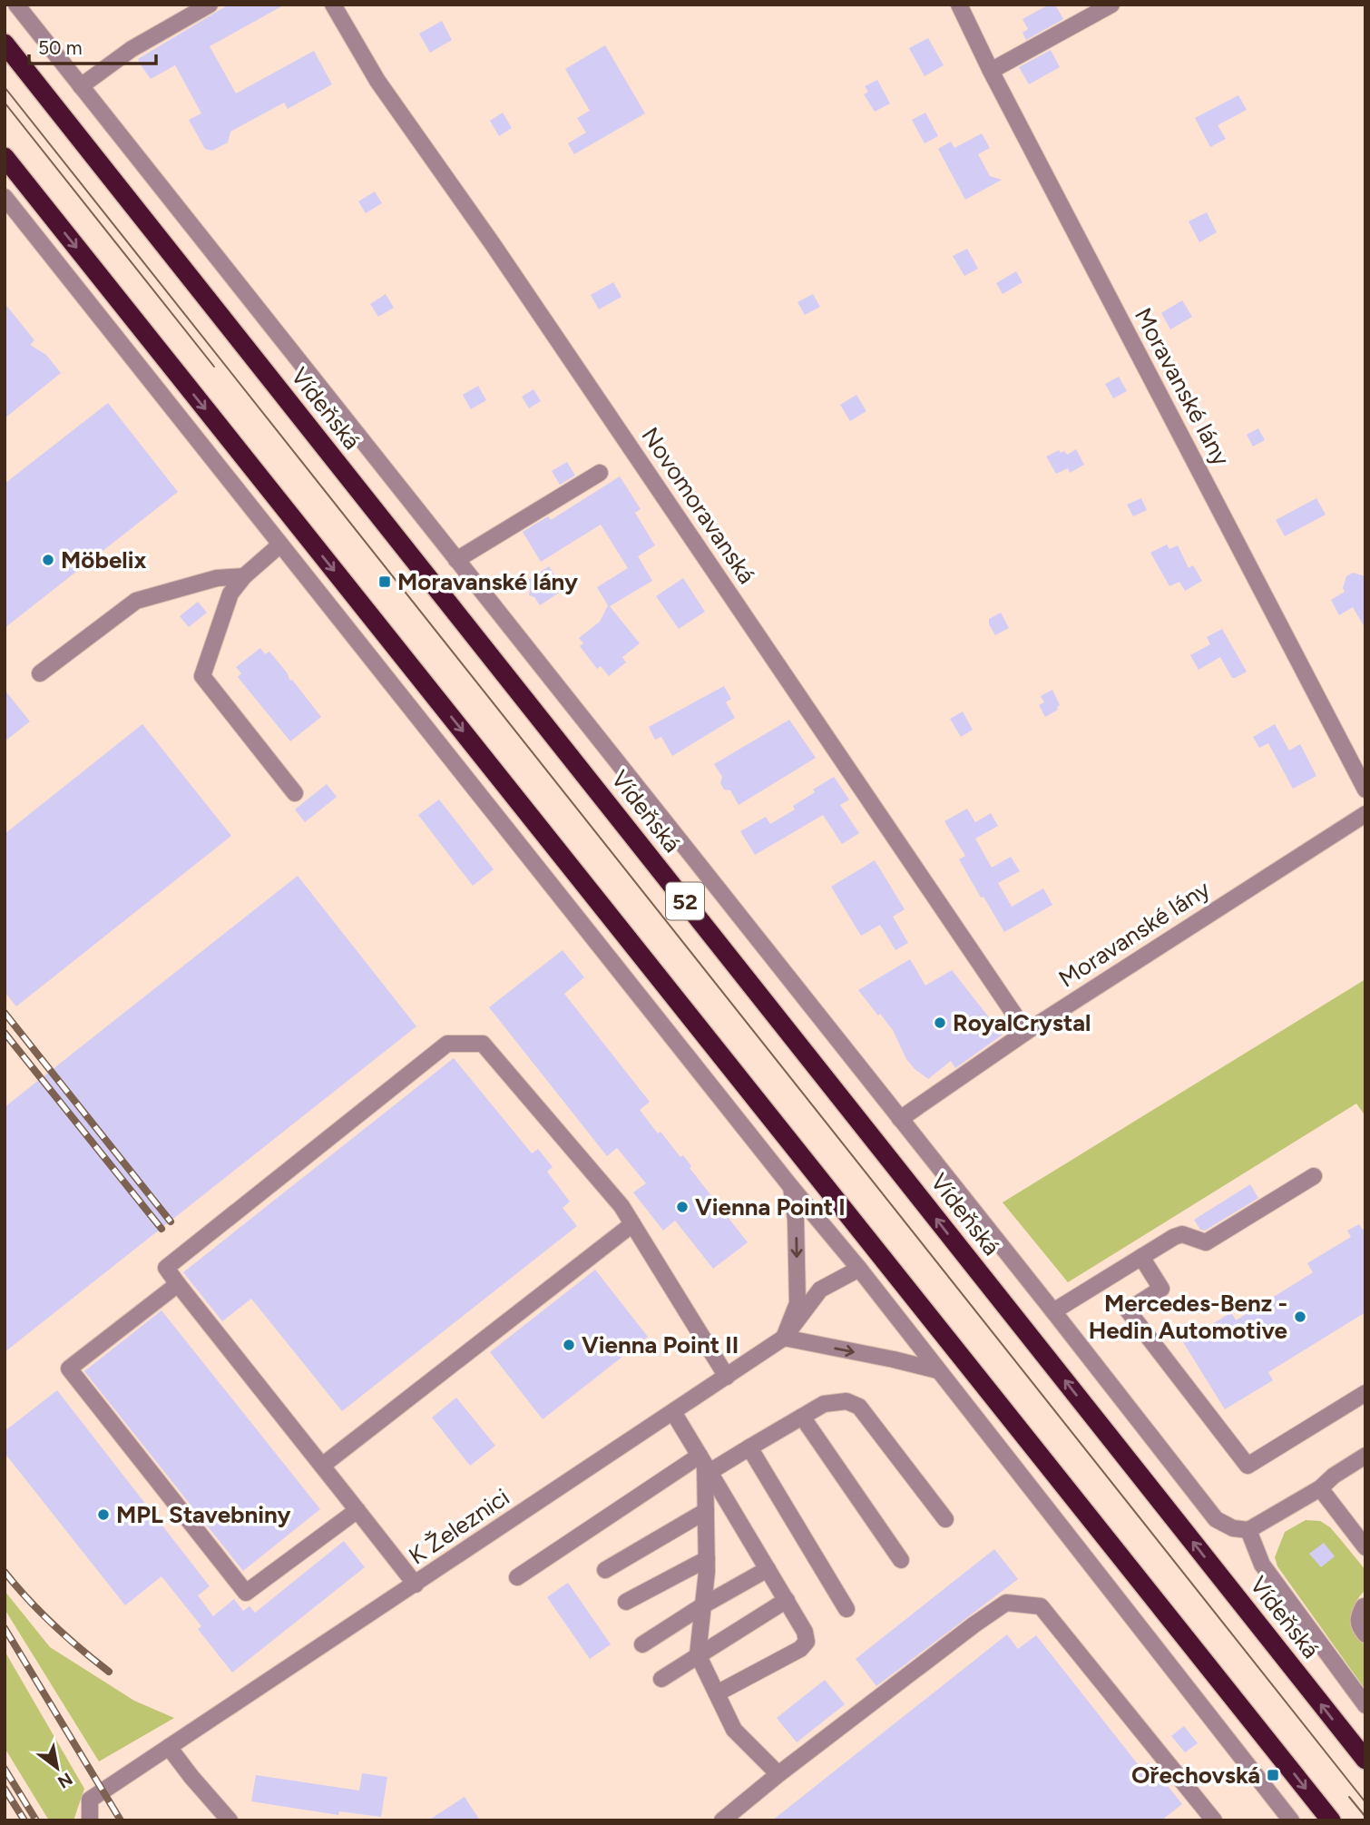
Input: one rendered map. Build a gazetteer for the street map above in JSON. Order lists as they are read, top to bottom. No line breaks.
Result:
{"streets":{"highway":["Vídeňská","52"],"street":["Moravanské lány","Novomoravanská","K Železnici"]},"crossings":[["Moravanské lány","Vídeňská"],["Moravanské lány","Novomoravanská"]],"places":{"other":["Möbelix","RoyalCrystal","Vienna Point I","Mercedes-Benz - Hedin Automotive","Vienna Point II","MPL Stavebniny"],"transit":["Moravanské lány","Ořechovská"]},"scale_bar":"50 m","north":"bottom right"}
